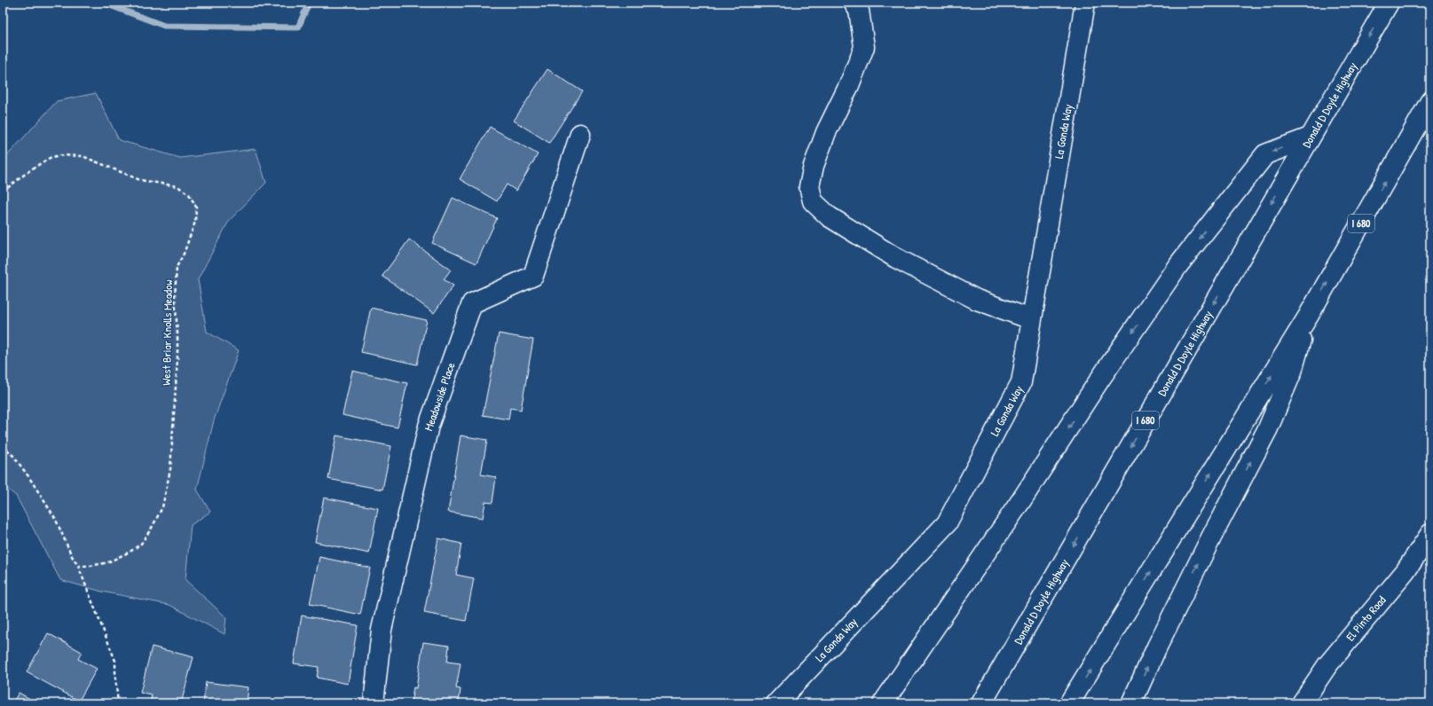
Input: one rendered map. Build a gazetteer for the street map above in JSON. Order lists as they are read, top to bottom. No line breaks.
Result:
{"streets":{"main road":["Donald D Doyle Highway","La Gonda Way","I 680","Meadowside Place","El Pinto Road"],"path":["West Briar Knolls Meadow"]}}
